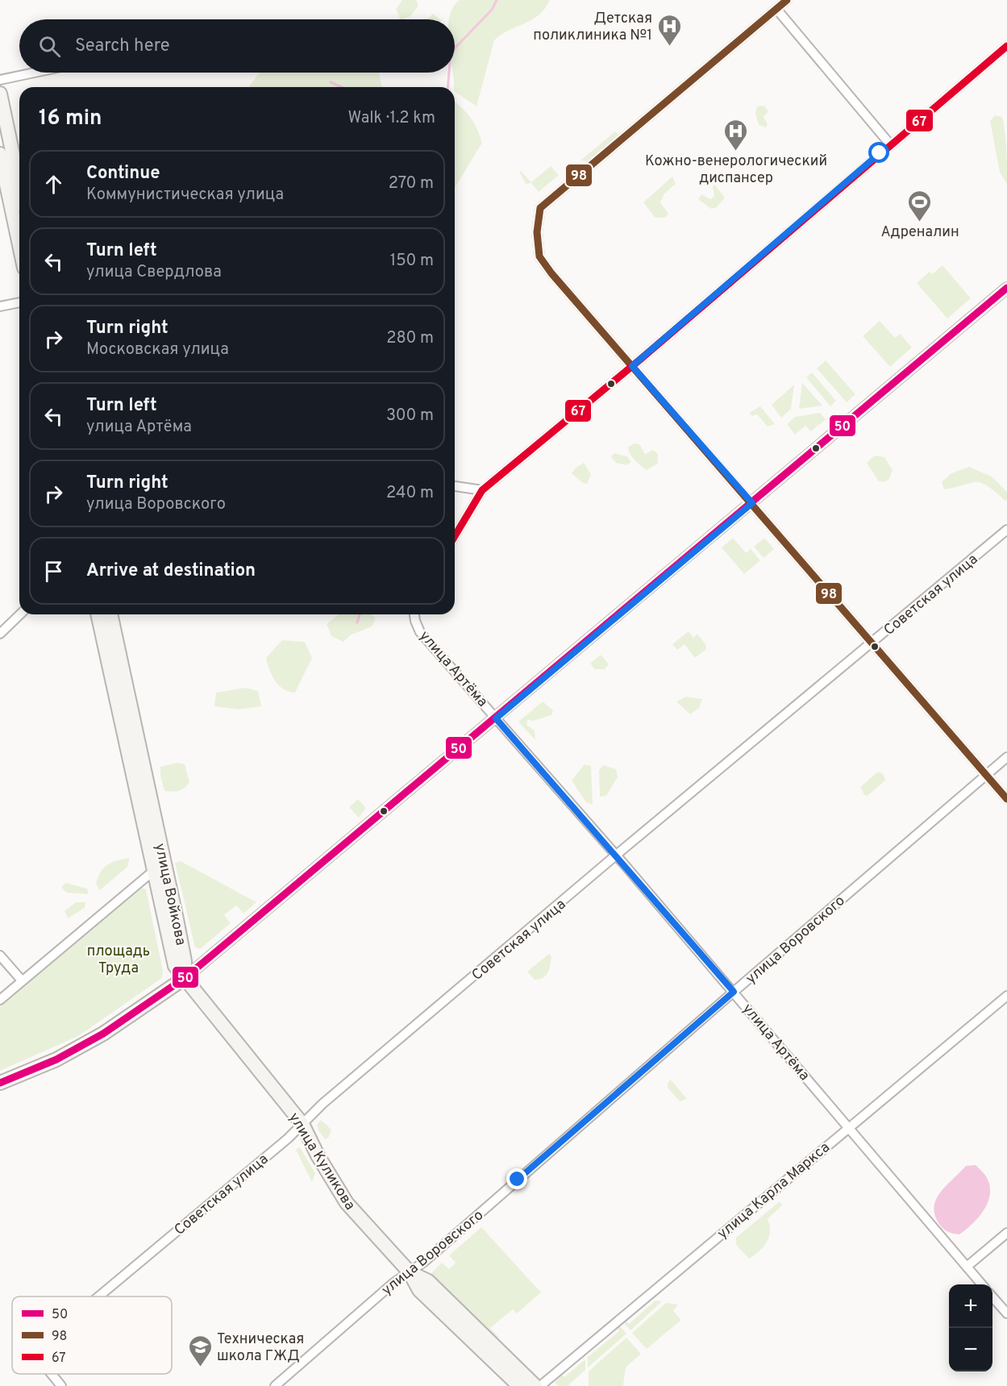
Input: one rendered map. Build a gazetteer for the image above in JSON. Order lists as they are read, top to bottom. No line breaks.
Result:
{"streets":{"main road":["улица Войкова","улица Куликова"],"street":["Советская улица","улица Артёма","улица Воровского","улица Карла Маркса"]},"crossings":[["Советская улица","улица Артёма"],["Советская улица","улица Куликова"],["улица Артёма","улица Воровского"],["улица Артёма","улица Карла Маркса"],["улица Войкова","улица Куликова"],["улица Воровского","улица Куликова"]],"parks":["площадь Труда"],"places":{"hospital":["Детская поликлиника №1","Кожно-венерологический диспансер"],"sports":["Адреналин"],"school or university":["Техническая школа ГЖД"]},"lines":["transit line 98","transit line 67","transit line 50"],"legend":["50","98","67"],"page":{"search":"Search here","heading":["16 min","Walk · 1.2 km"],"list":[["Continue","Коммунистическая улица","270 m"],["Turn left","улица Свердлова","150 m"],["Turn right","Московская улица","280 m"],["Turn left","улица Артёма","300 m"],["Turn right","улица Воровского","240 m"],"Arrive at destination"],"map_buttons":["+","−"]}}
